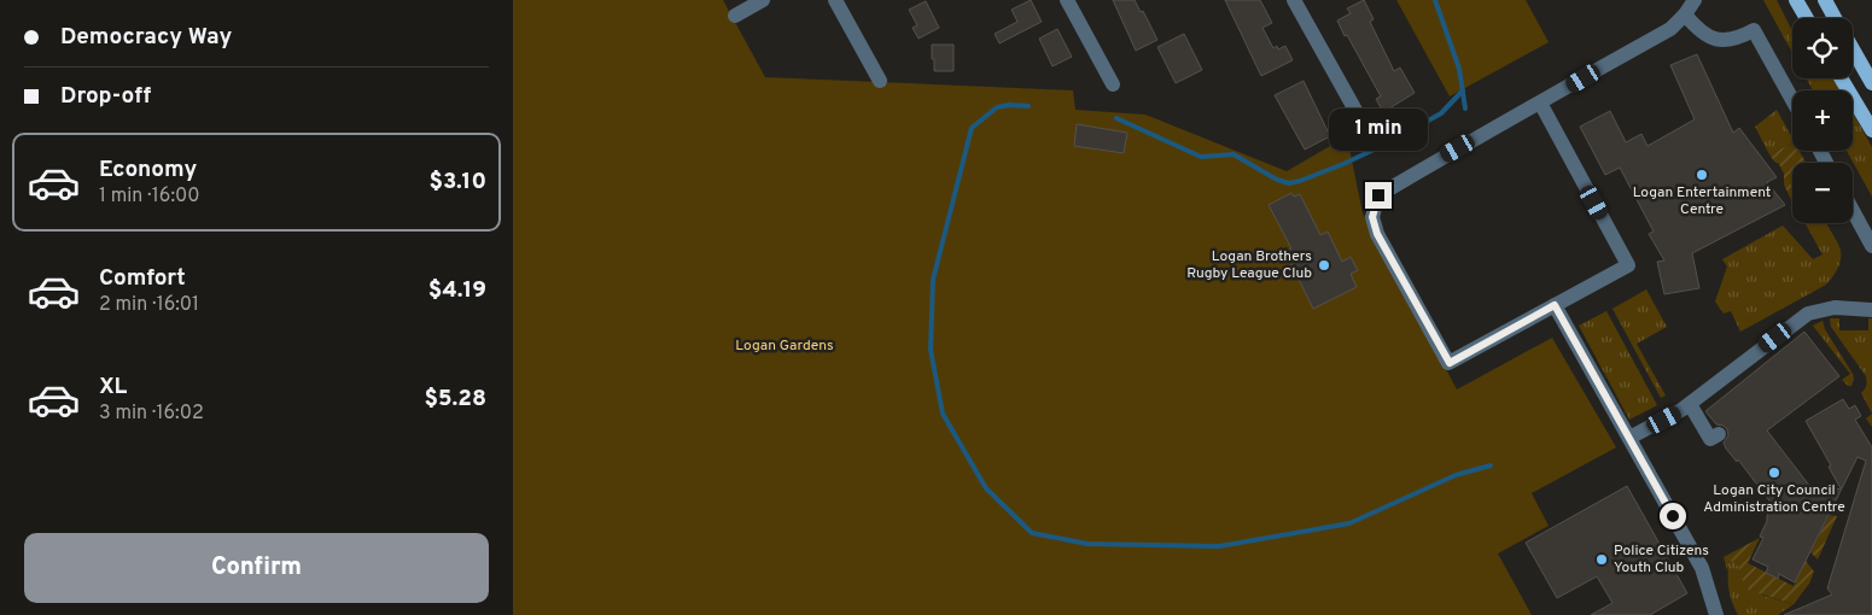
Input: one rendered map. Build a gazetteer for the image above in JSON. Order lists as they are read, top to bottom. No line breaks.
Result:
{"parks":["Logan Gardens"],"places":["Logan Entertainment Centre","Logan Brothers Rugby League Club","Logan City Council Administration Centre","Police Citizens Youth Club"],"page":{"banner":["Democracy Way","Drop-off"],"map_buttons":["+","−"],"bubble":"1 min","list":[{"name":"Economy","note":"1 min · 16:00","value":"$3.10"},{"name":"Comfort","note":"2 min · 16:01","value":"$4.19"},{"name":"XL","note":"3 min · 16:02","value":"$5.28"}],"buttons":"Confirm"}}
